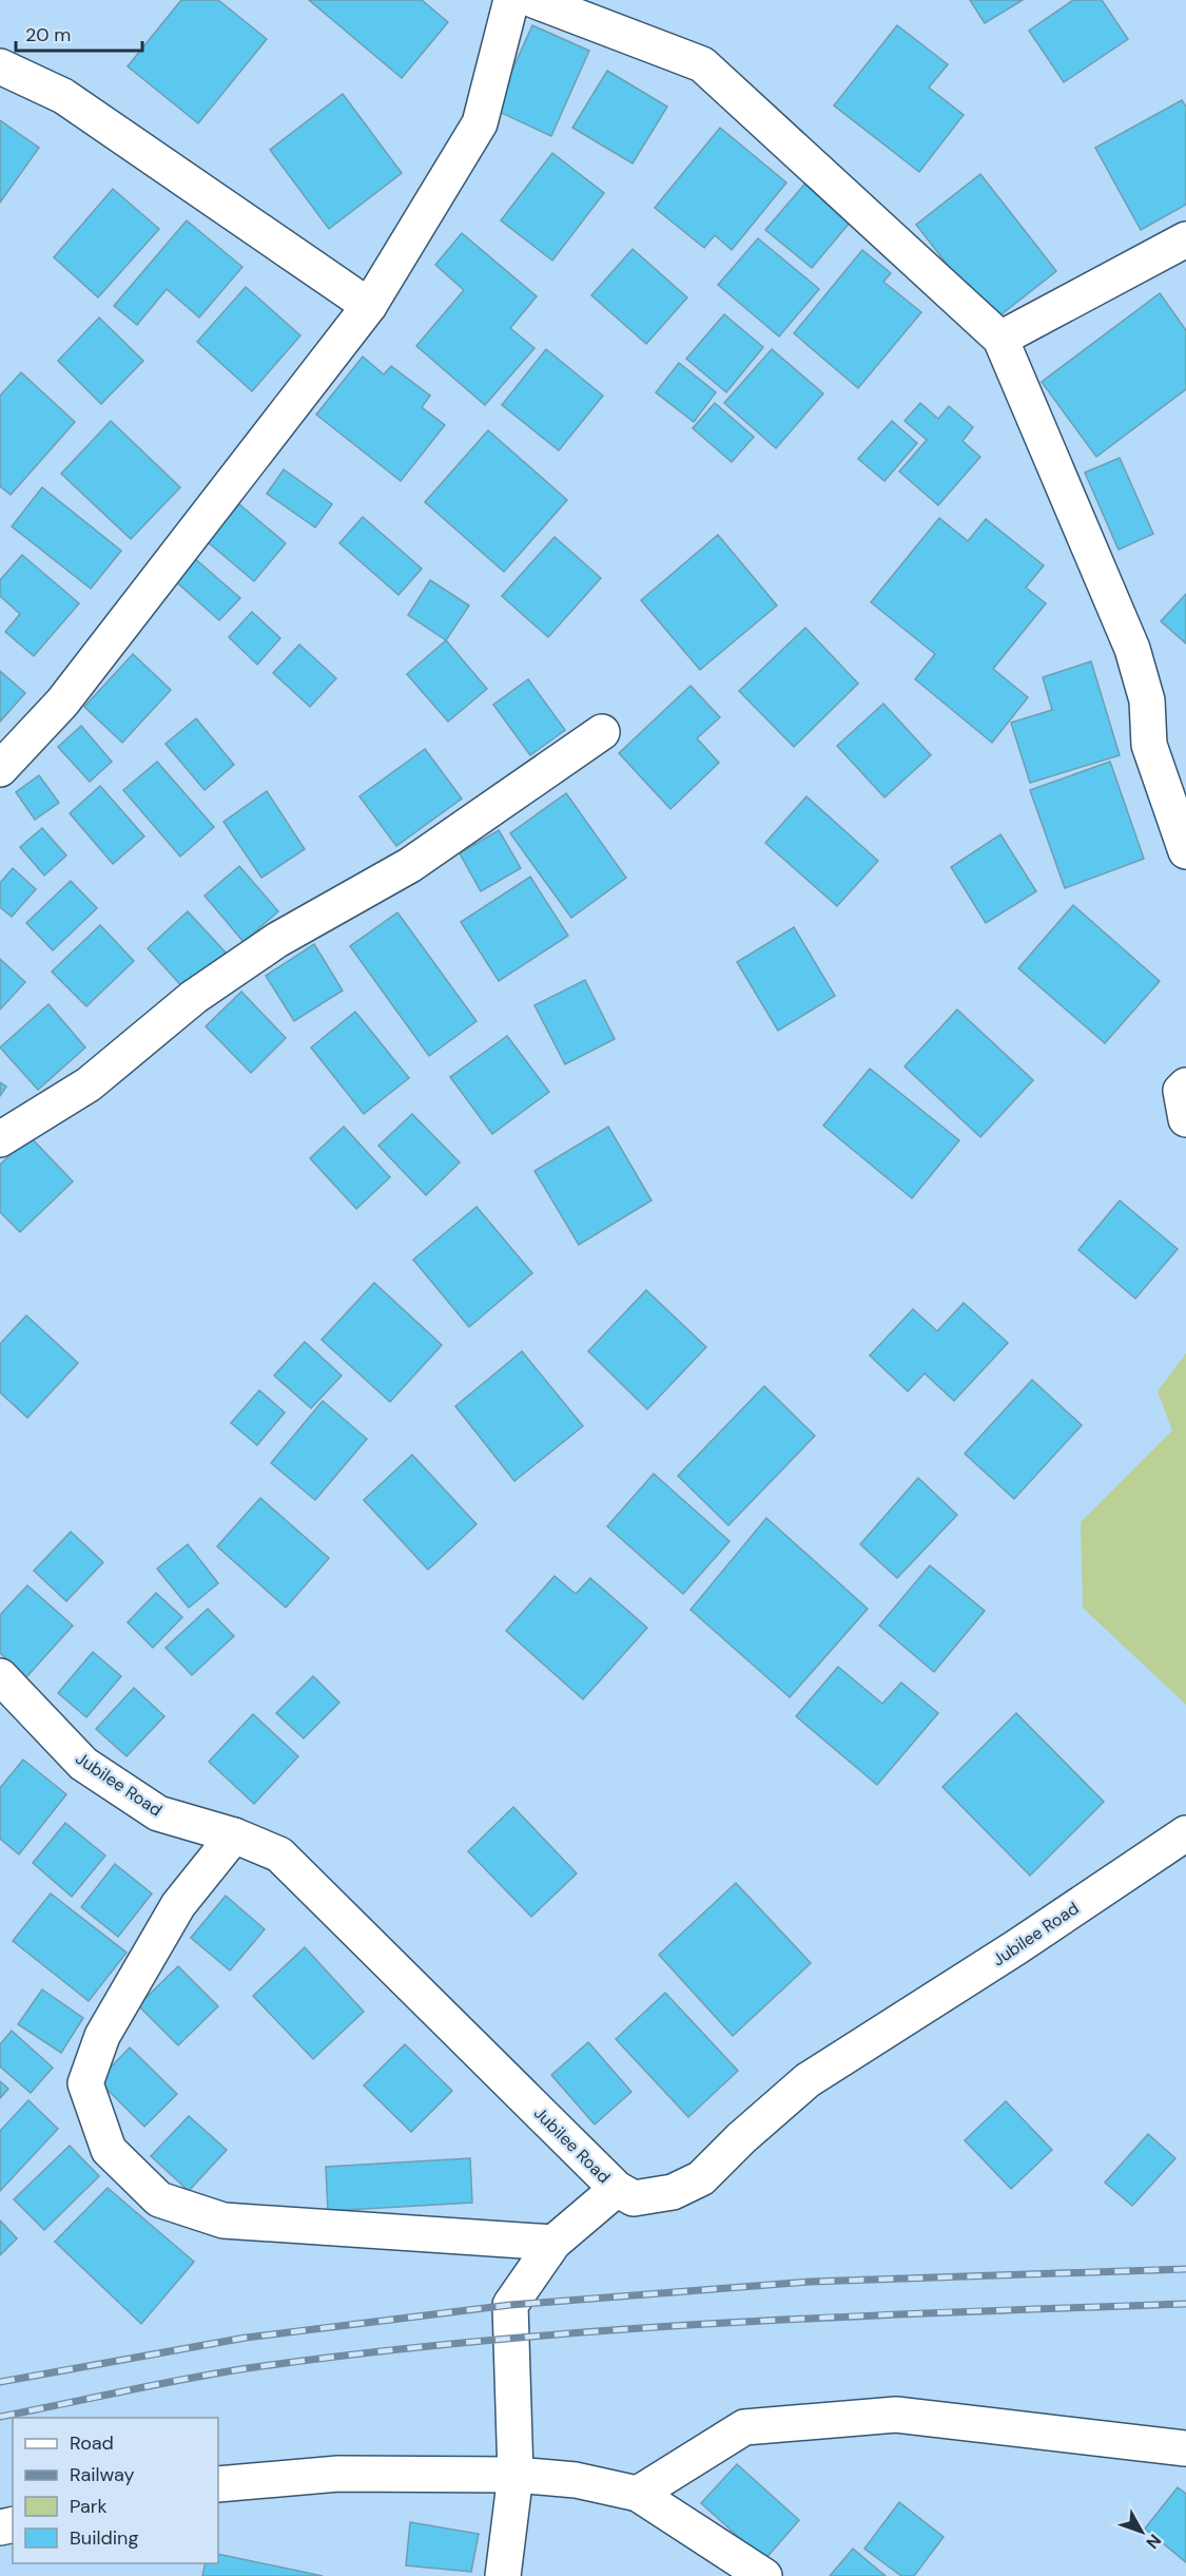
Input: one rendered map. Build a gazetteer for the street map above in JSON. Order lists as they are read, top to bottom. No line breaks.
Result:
{"streets":{"street":["Jubilee Road"]},"legend":["Road","Railway","Park","Building"],"scale_bar":"20 m","north":"bottom right"}
